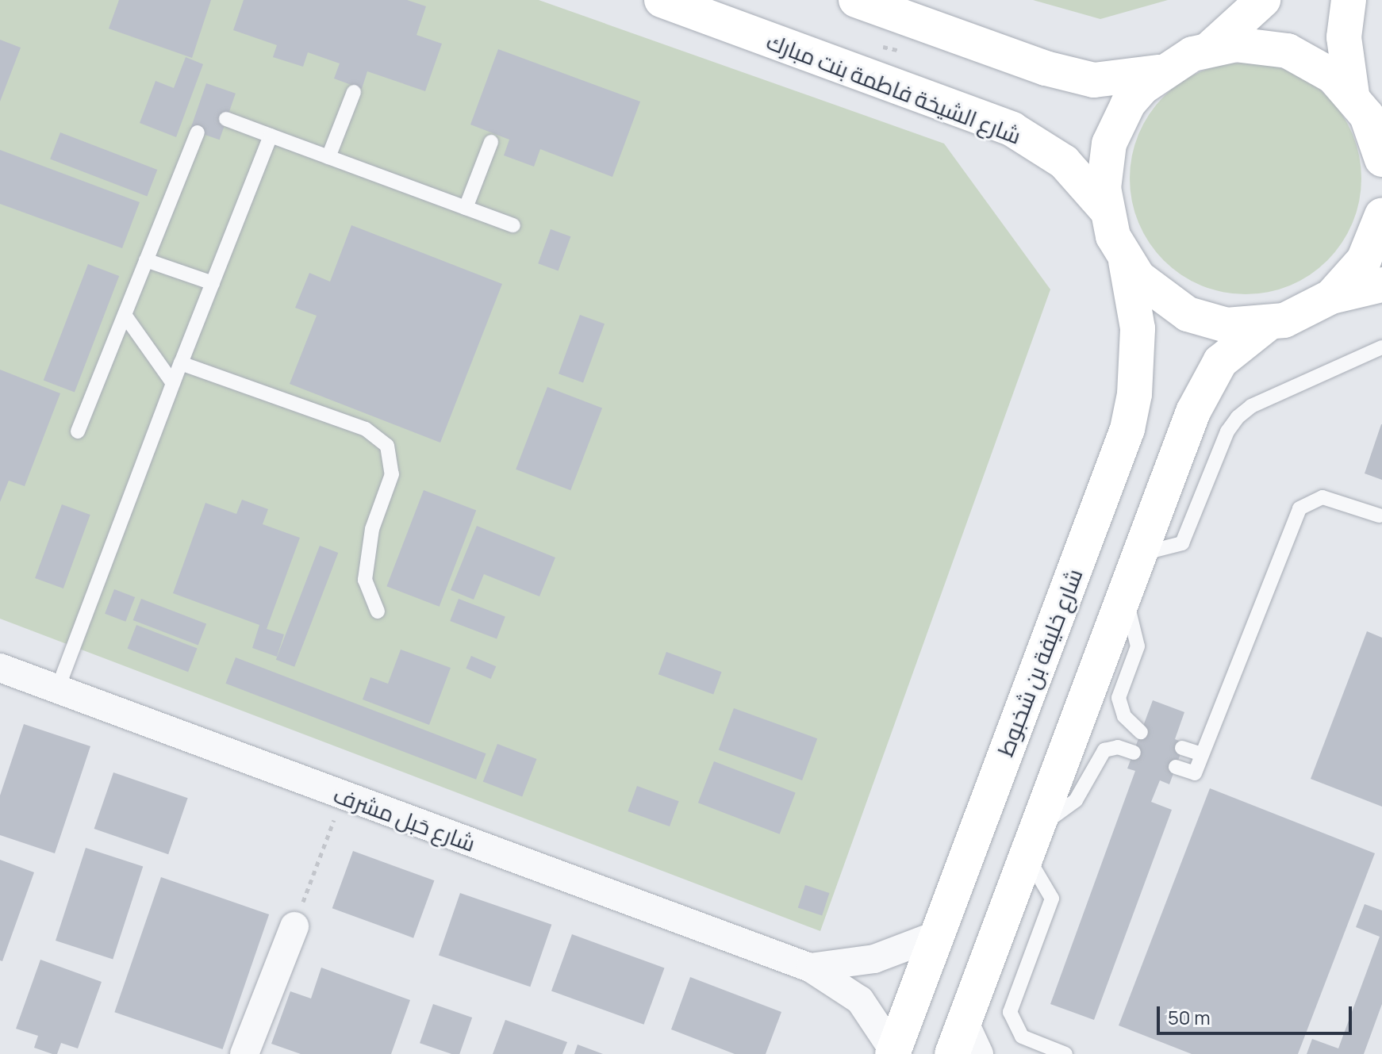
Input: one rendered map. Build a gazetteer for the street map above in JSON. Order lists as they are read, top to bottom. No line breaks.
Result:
{"streets":{"main road":["شارع الشيخة فاطمة بنت مبارك","شارع خليفة بن شخبوط"],"street":["شارع حَبل مشرف"]},"crossings":[["شارع خليفة بن شخبوط","شارع حَبل مشرف"]],"scale_bar":"50 m"}
